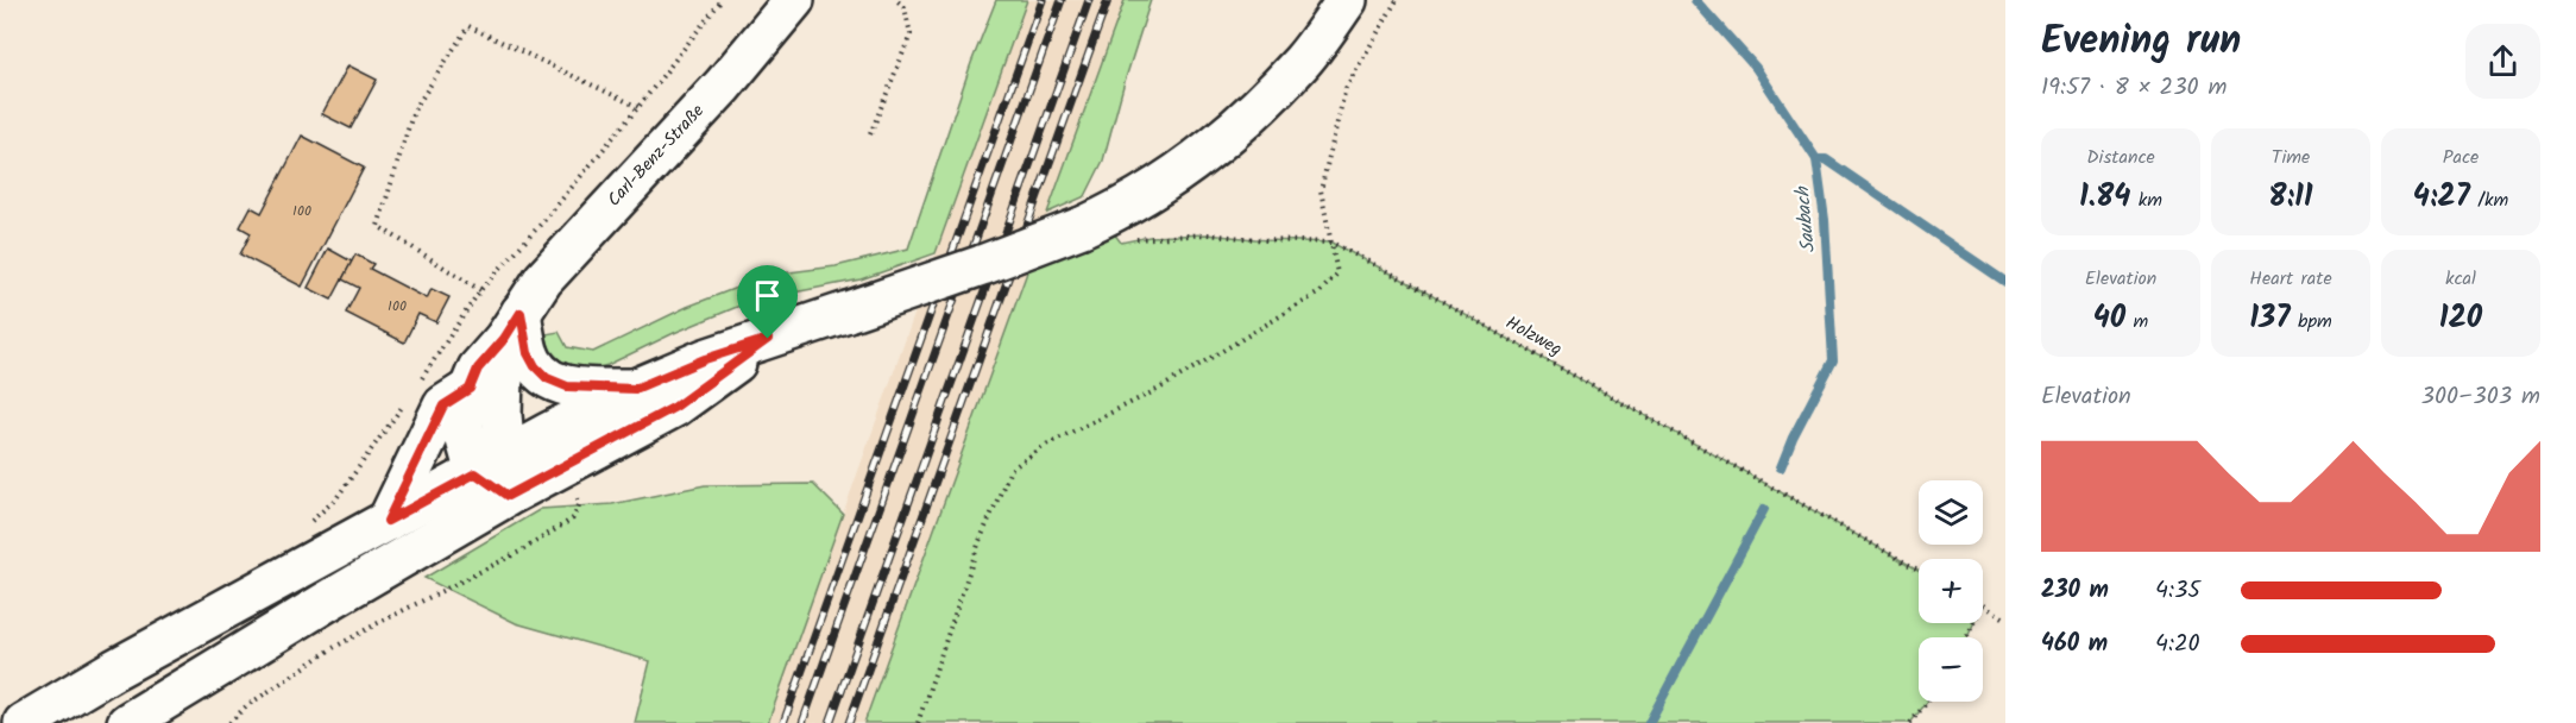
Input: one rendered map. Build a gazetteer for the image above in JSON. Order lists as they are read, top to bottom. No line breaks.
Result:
{"streets":{"main road":["Carl-Benz-Straße"],"path":["Holzweg"]},"water":["Saubach"],"house_numbers":["100","100"],"page":{"heading":["Evening run","19:57 · 8 × 230 m"],"stats":[["Distance","1.84 km"],["Time","8:11"],["Pace","4:27 /km"],["Elevation","40 m"],["Heart rate","137 bpm"],["kcal","120"]],"chart":["Elevation","300–303 m"],"map_buttons":["+","−"],"list":[{"name":"230 m","note":"4:35"},{"name":"460 m","note":"4:20"}]}}
